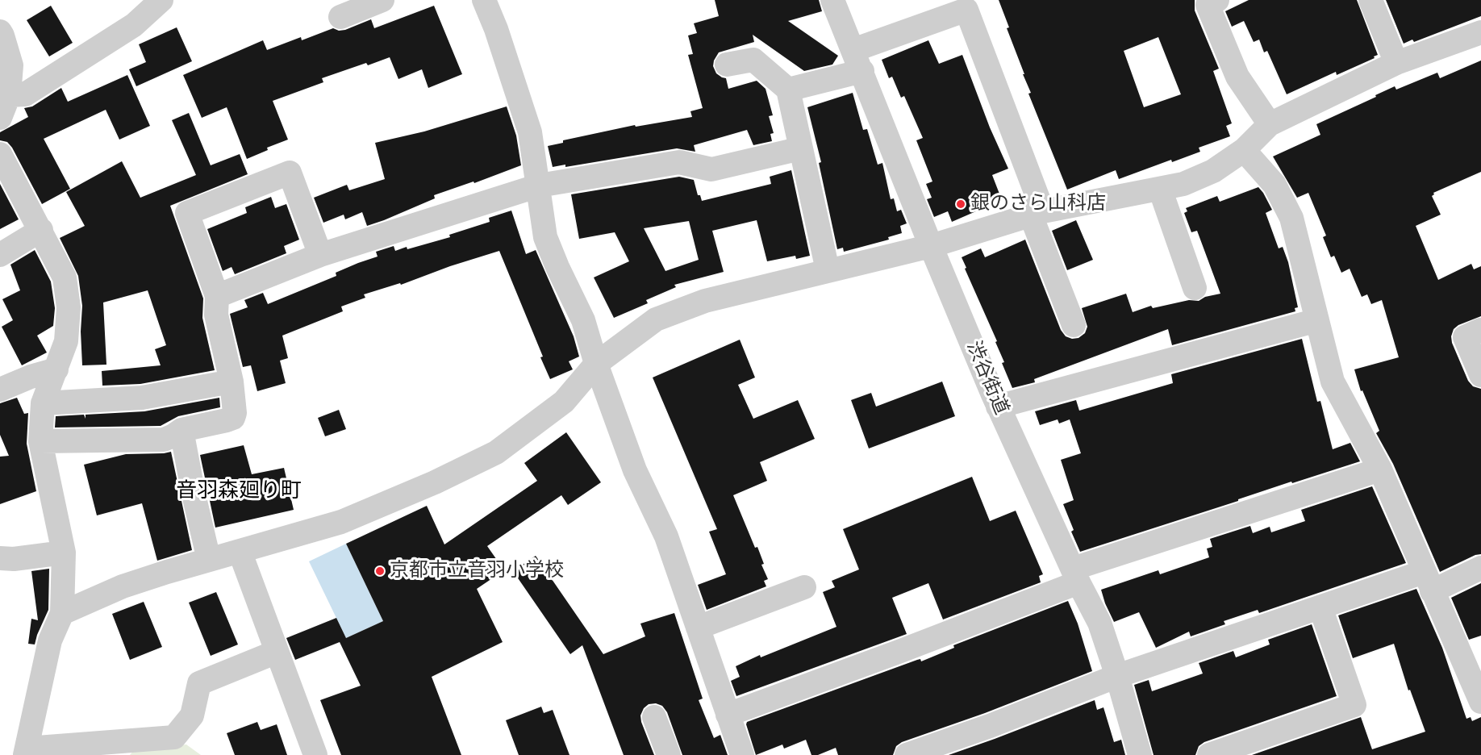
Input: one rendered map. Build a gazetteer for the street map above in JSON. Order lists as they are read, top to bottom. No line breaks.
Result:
{"streets":{"street":["渋谷街道"]},"districts":["音羽森廻り町"],"places":["銀のさら山科店","京都市立音羽小学校"]}
